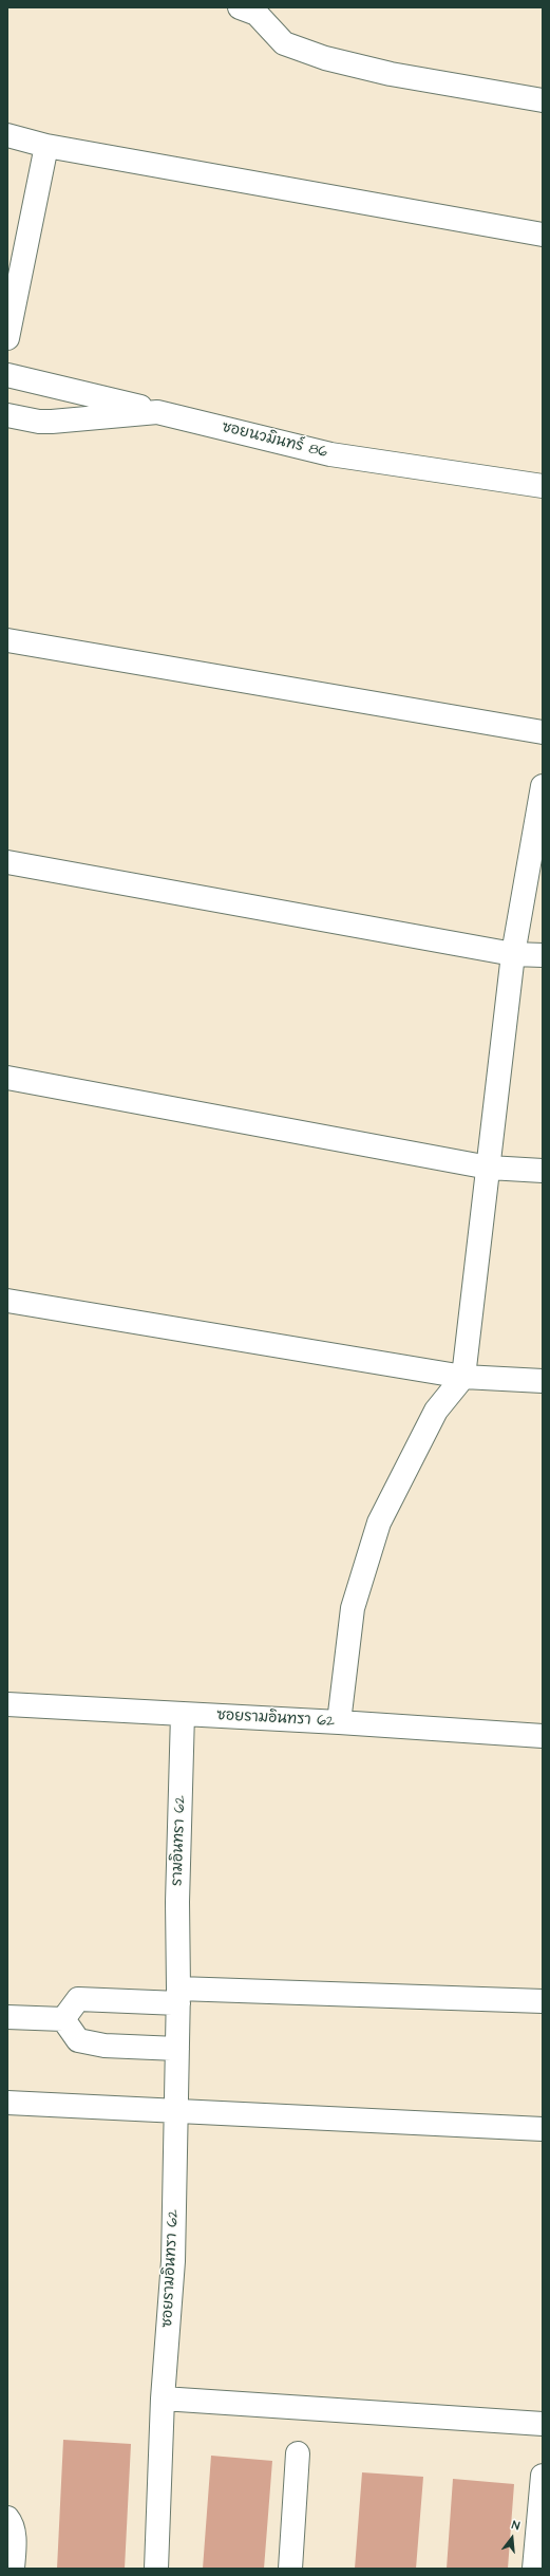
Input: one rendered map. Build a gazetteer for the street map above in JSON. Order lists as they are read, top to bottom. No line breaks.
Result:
{"streets":{"street":["ซอยนวมินทร์ 86","ซอยรามอินทรา 62","รามอินทรา 62"]},"crossings":[["ซอยรามอินทรา 62","รามอินทรา 62"]],"north":"top"}
